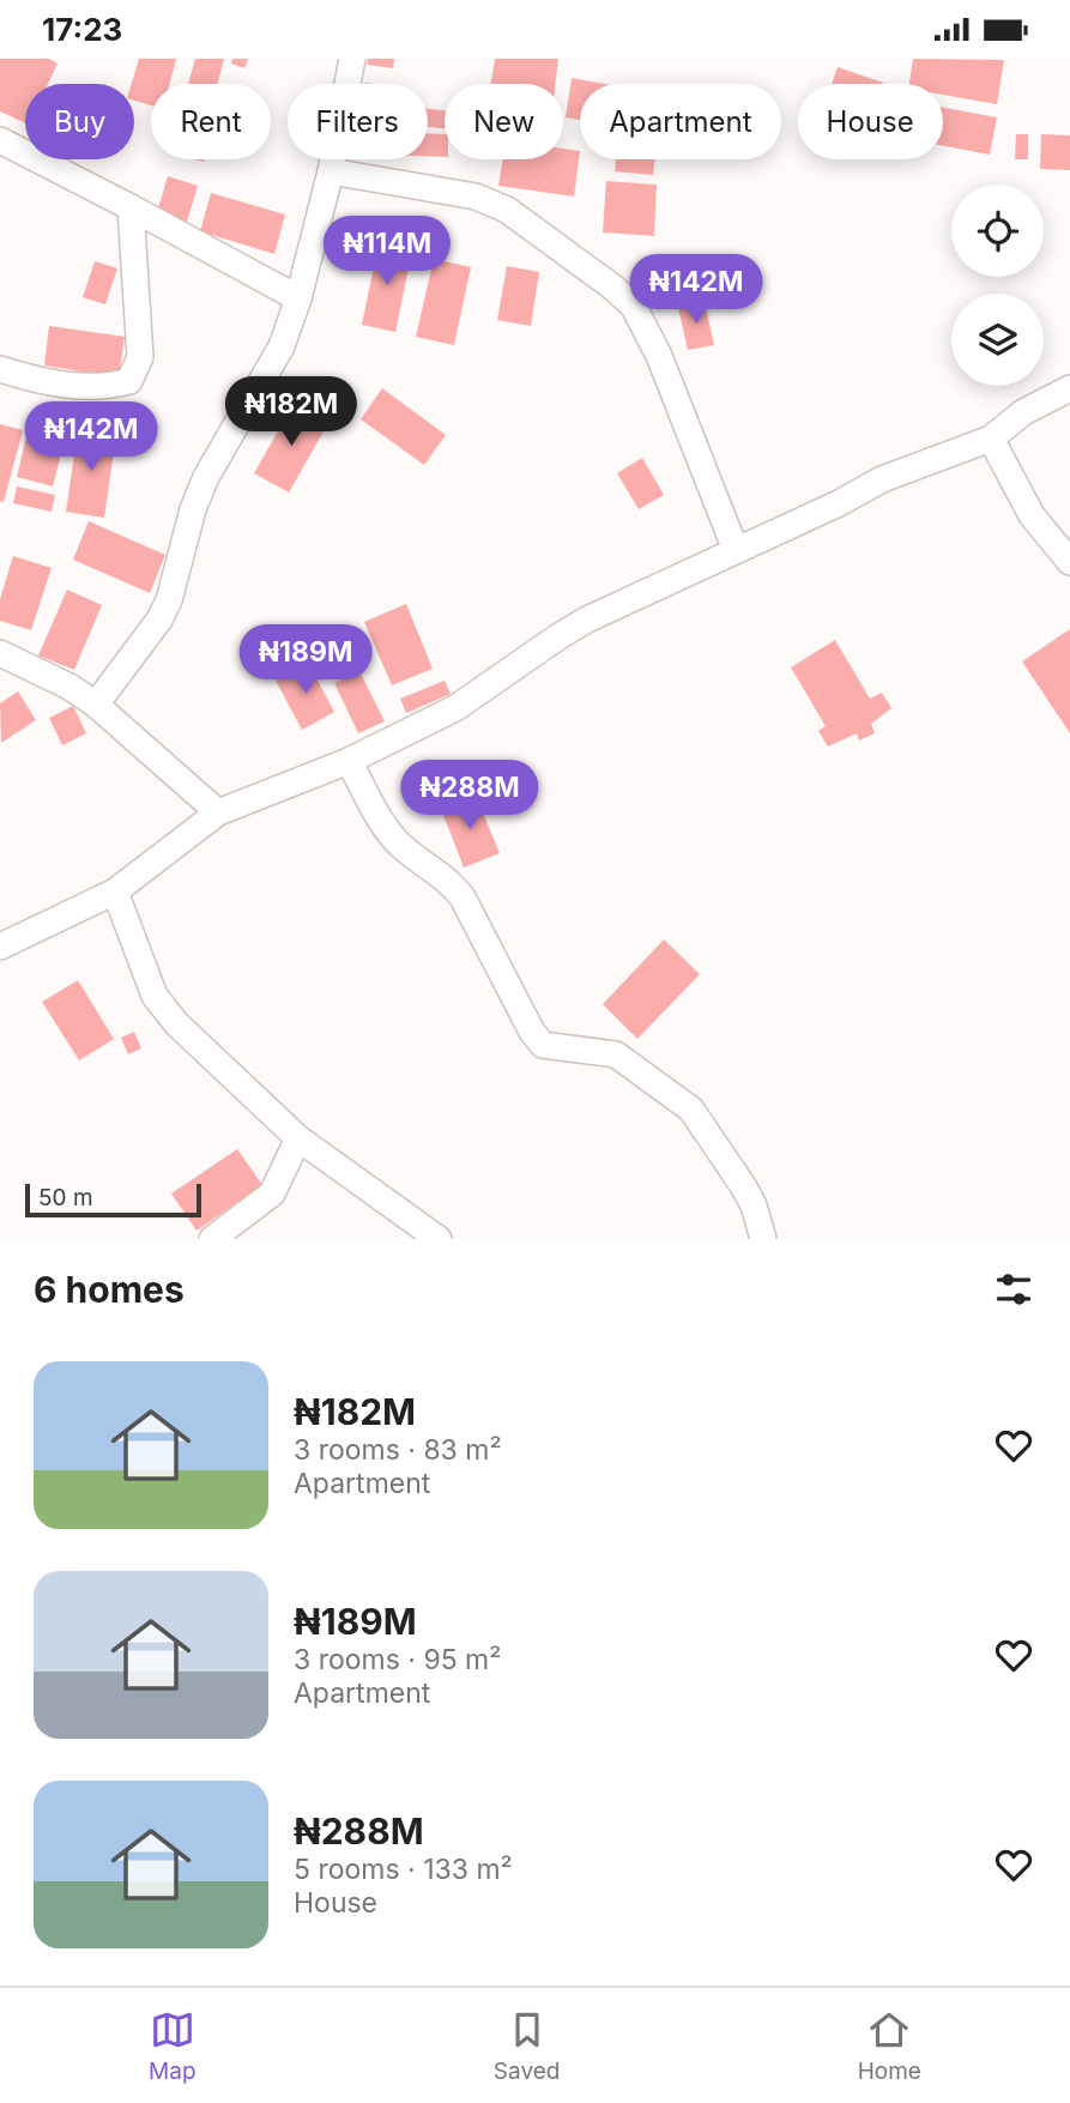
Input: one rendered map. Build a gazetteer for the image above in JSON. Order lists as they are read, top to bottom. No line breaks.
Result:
{"scale_bar":"50 m","page":{"status":"17:23","chip":["Buy","Rent","Filters","New","Apartment","House"],"price":["₦114M","₦142M","₦182M","₦142M","₦189M","₦288M"],"scale":"50 m","heading":"6 homes","list":[{"name":"₦182M","note":"3 rooms · 83 m² · Apartment"},{"name":"₦189M","note":"3 rooms · 95 m² · Apartment"},{"name":"₦288M","note":"5 rooms · 133 m² · House"}],"tabs":["Map","Saved","Home"]}}
